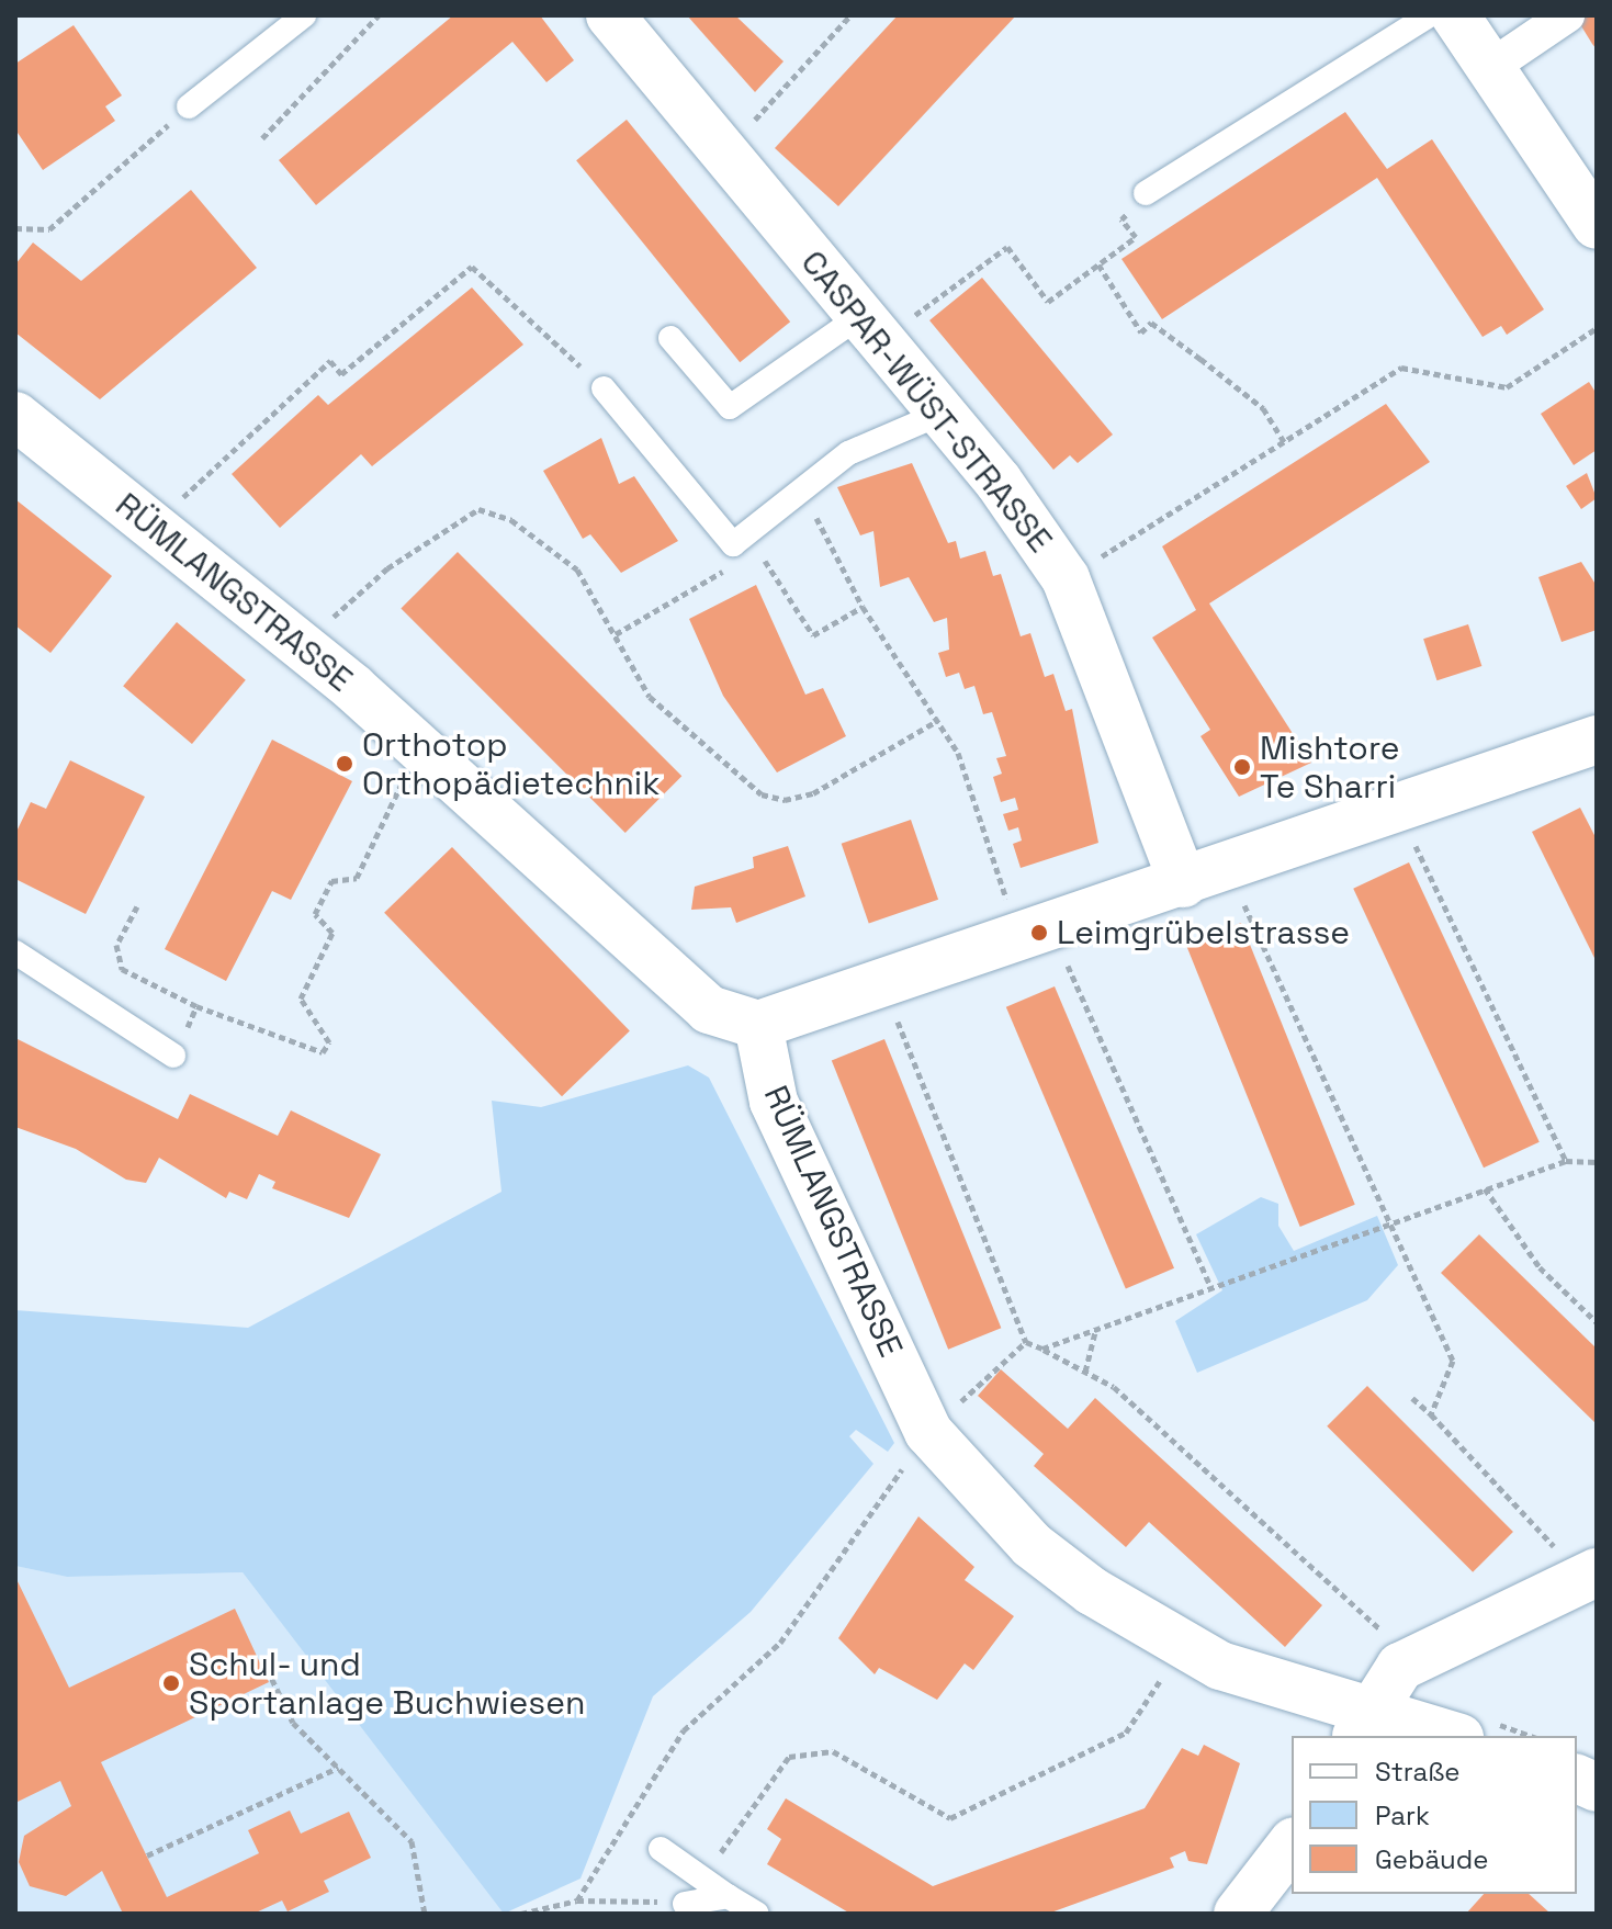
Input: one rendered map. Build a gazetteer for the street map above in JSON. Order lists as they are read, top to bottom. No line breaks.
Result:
{"streets":{"street":["CASPAR-WÜST-STRASSE","RÜMLANGSTRASSE"]},"places":["Orthotop Orthopädietechnik","Mishtore Te Sharri","Leimgrübelstrasse","Schul- und Sportanlage Buchwiesen"],"legend":["Straße","Park","Gebäude"]}
